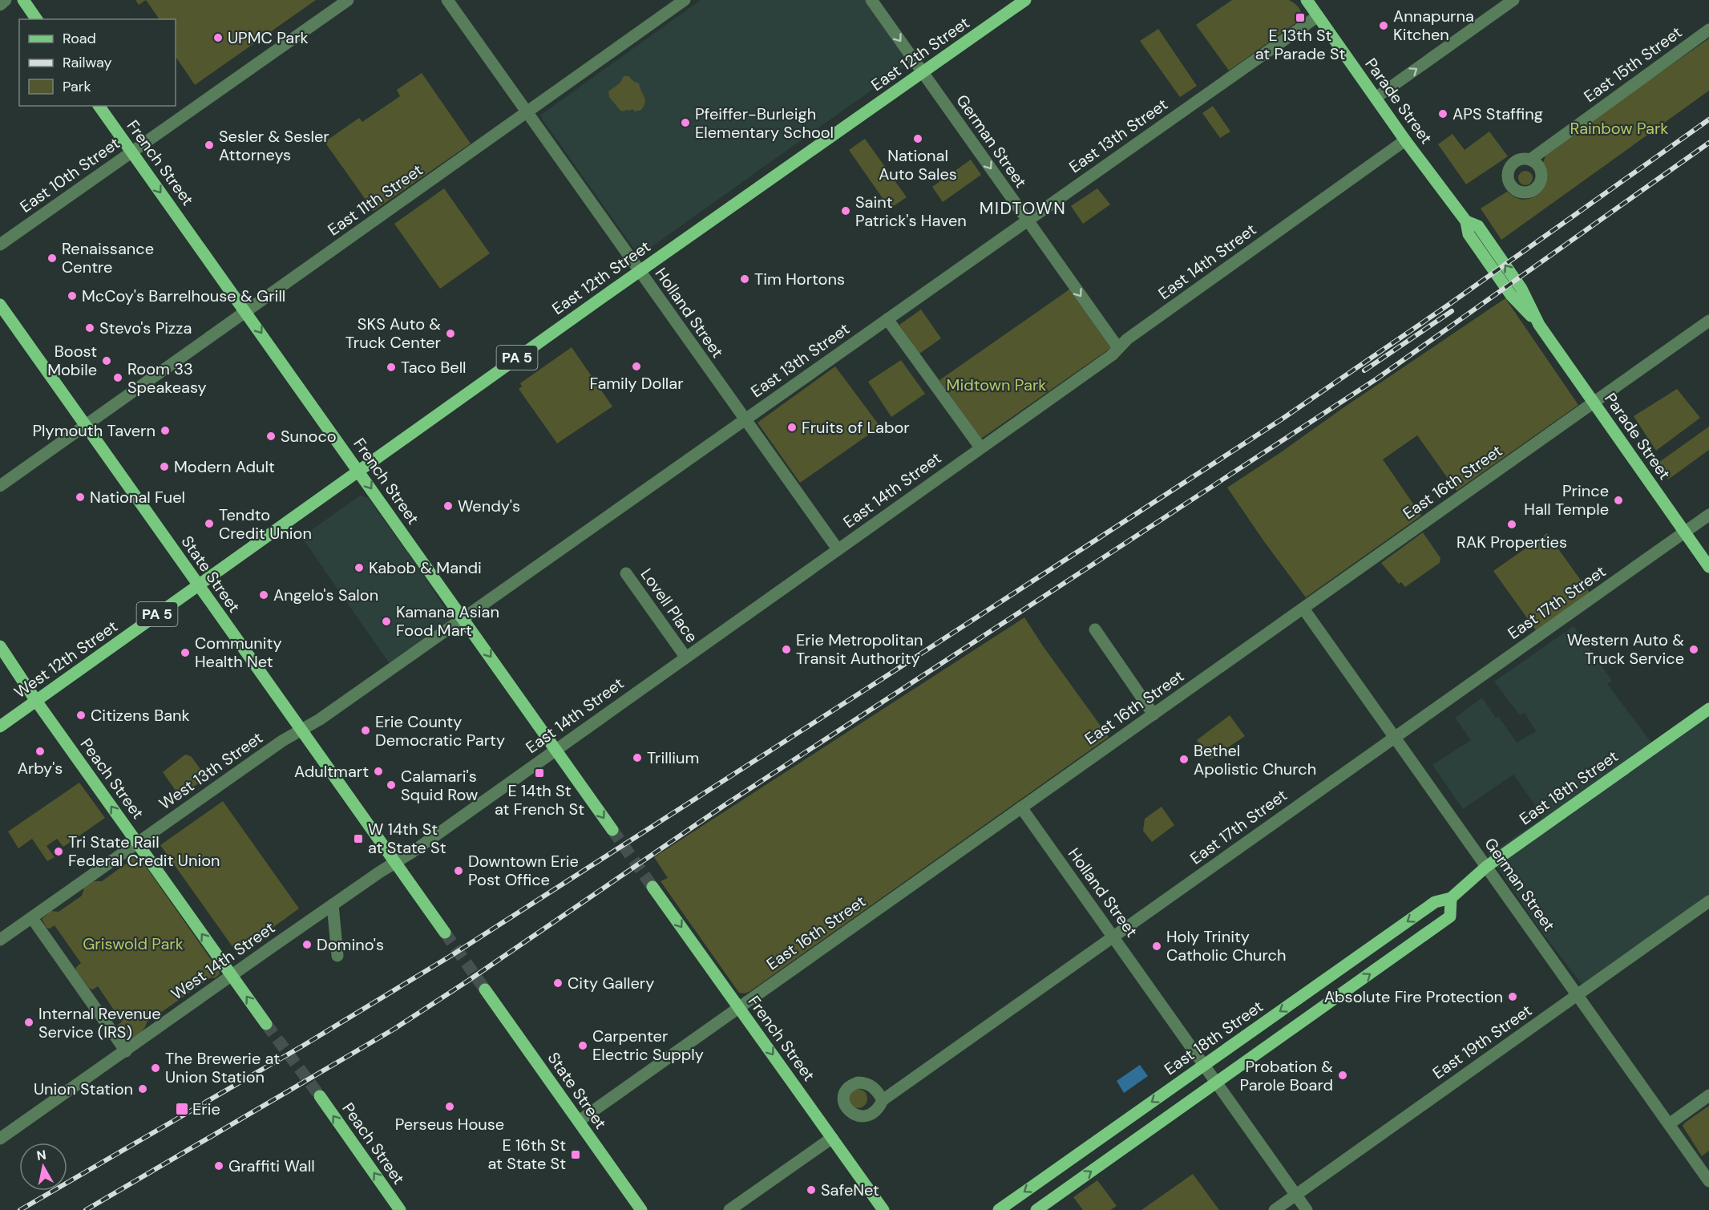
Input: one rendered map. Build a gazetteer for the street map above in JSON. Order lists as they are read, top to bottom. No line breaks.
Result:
{"streets":{"main road":["East 12th Street","Parade Street","French Street","PA 5","State Street","West 12th Street","Peach Street","East 18th Street"],"street":["East 15th Street","East 13th Street","German Street","East 10th Street","East 11th Street","East 14th Street","Holland Street","East 16th Street","East 17th Street","Lovell Place","West 13th Street","West 14th Street","East 19th Street"]},"crossings":[["East 12th Street","German Street"],["East 12th Street","French Street"],["East 12th Street","Holland Street"],["East 12th Street","State Street"],["East 12th Street","West 12th Street"],["Parade Street","East 13th Street"],["Parade Street","East 14th Street"],["Parade Street","East 16th Street"],["Parade Street","East 17th Street"],["East 13th Street","German Street"],["East 13th Street","French Street"],["East 13th Street","Holland Street"],["East 13th Street","State Street"],["East 13th Street","West 13th Street"],["German Street","East 14th Street"],["German Street","East 16th Street"],["German Street","East 17th Street"],["German Street","East 18th Street"],["German Street","East 19th Street"],["French Street","East 10th Street"],["French Street","East 11th Street"],["French Street","East 14th Street"],["French Street","East 16th Street"],["East 11th Street","Holland Street"],["East 11th Street","State Street"],["East 14th Street","Holland Street"],["East 14th Street","State Street"],["East 14th Street","Lovell Place"],["East 14th Street","West 14th Street"],["Holland Street","East 16th Street"],["Holland Street","East 17th Street"],["Holland Street","East 18th Street"],["Holland Street","East 19th Street"],["East 16th Street","State Street"],["State Street","West 12th Street"],["State Street","West 13th Street"],["State Street","West 14th Street"],["West 12th Street","Peach Street"],["West 13th Street","Peach Street"],["Peach Street","West 14th Street"]],"one_way":["German Street","French Street","Peach Street"],"districts":["MIDTOWN"],"parks":["Rainbow Park","Midtown Park","Griswold Park"],"places":{"transit":["E 13th St at Parade St","E 14th St at French St","W 14th St at State St","Erie","E 16th St at State St"],"other":["Annapurna Kitchen","UPMC Park","APS Staffing","Pfeiffer-Burleigh Elementary School","National Auto Sales","Sesler & Sesler Attorneys","Saint Patrick's Haven","Renaissance Centre","Tim Hortons","McCoy's Barrelhouse & Grill","Stevo's Pizza","SKS Auto & Truck Center","Boost Mobile","Family Dollar","Taco Bell","Room 33 Speakeasy","Fruits of Labor","Plymouth Tavern","Sunoco","Modern Adult","National Fuel","Prince Hall Temple","Wendy's","Tendto Credit Union","RAK Properties","Kabob & Mandi","Angelo's Salon","Kamana Asian Food Mart","Erie Metropolitan Transit Authority","Western Auto & Truck Service","Community Health Net","Citizens Bank","Erie County Democratic Party","Arby's","Trillium","Bethel Apolistic Church","Adultmart","Calamari's Squid Row","Tri State Rail Federal Credit Union","Downtown Erie Post Office","Domino's","Holy Trinity Catholic Church","City Gallery","Absolute Fire Protection","Internal Revenue Service (IRS)","Carpenter Electric Supply","The Brewerie at Union Station","Probation & Parole Board","Union Station","Perseus House","Graffiti Wall","SafeNet"]},"legend":["Road","Railway","Park"],"north":"top"}
